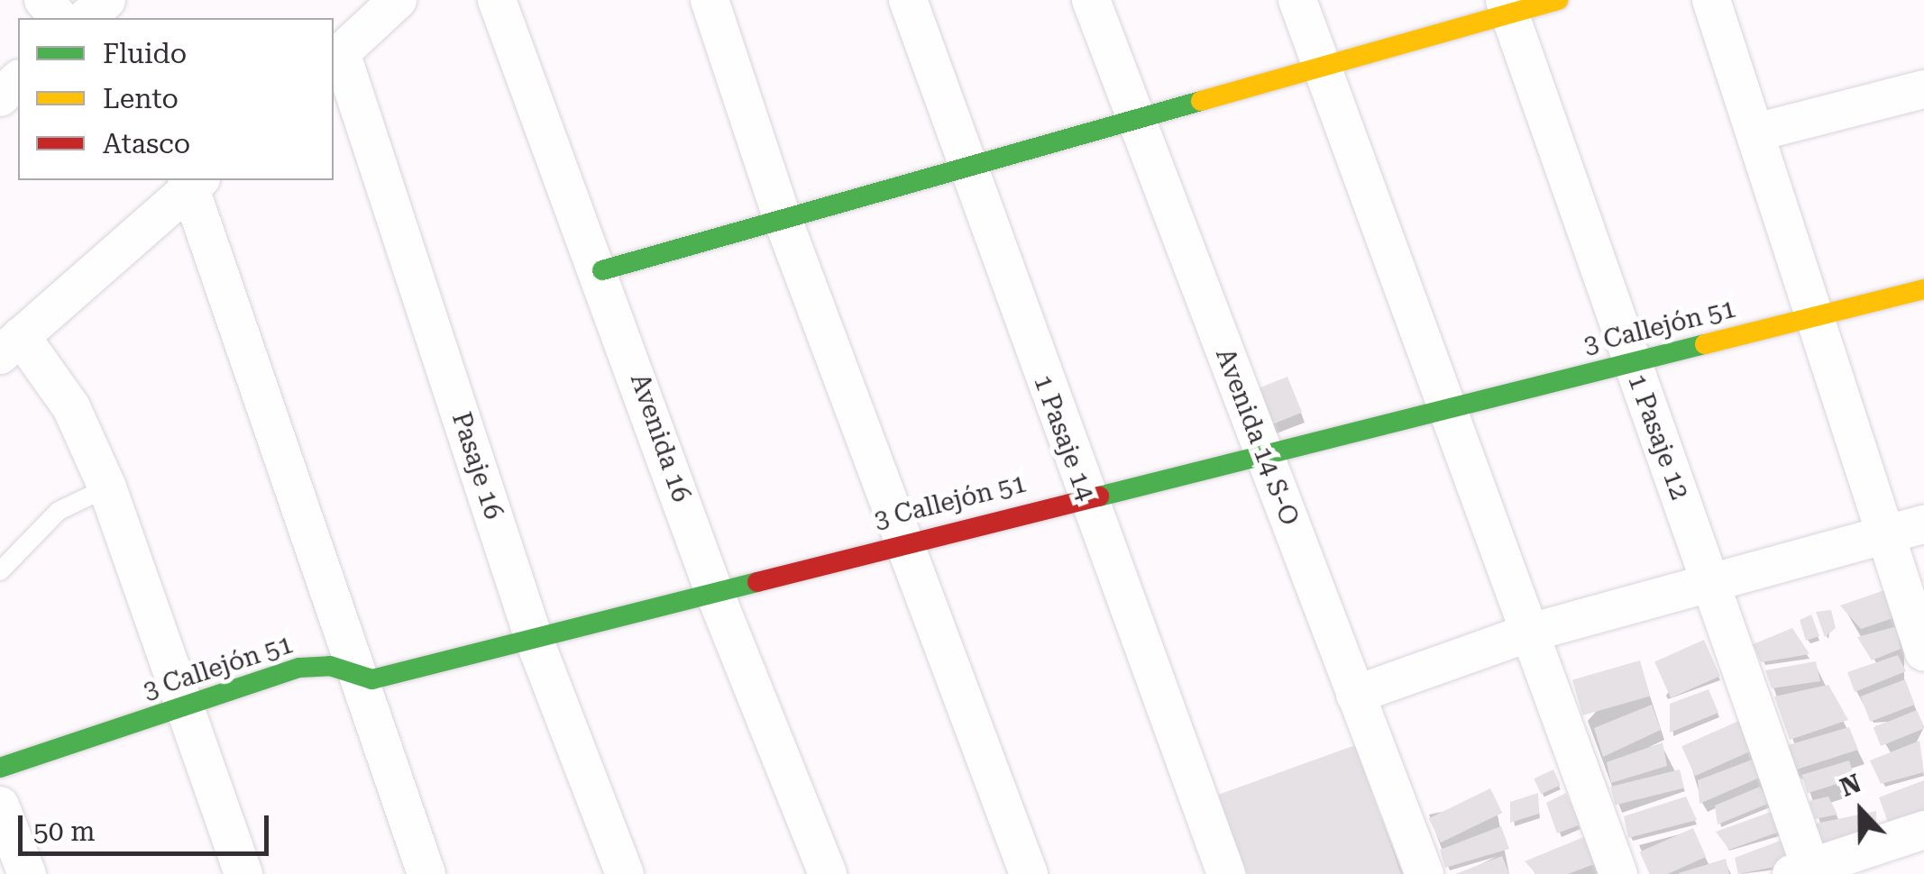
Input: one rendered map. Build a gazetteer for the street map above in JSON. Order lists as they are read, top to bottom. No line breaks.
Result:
{"streets":{"street":["3 Callejón 51","Avenida 14 S-O","1 Pasaje 12","Avenida 16","1 Pasaje 14","Pasaje 16"]},"crossings":[["3 Callejón 51","Avenida 14 S-O"],["3 Callejón 51","1 Pasaje 12"],["3 Callejón 51","Avenida 16"],["3 Callejón 51","1 Pasaje 14"],["3 Callejón 51","Pasaje 16"]],"legend":["Fluido","Lento","Atasco"],"scale_bar":"50 m","north":"top"}
